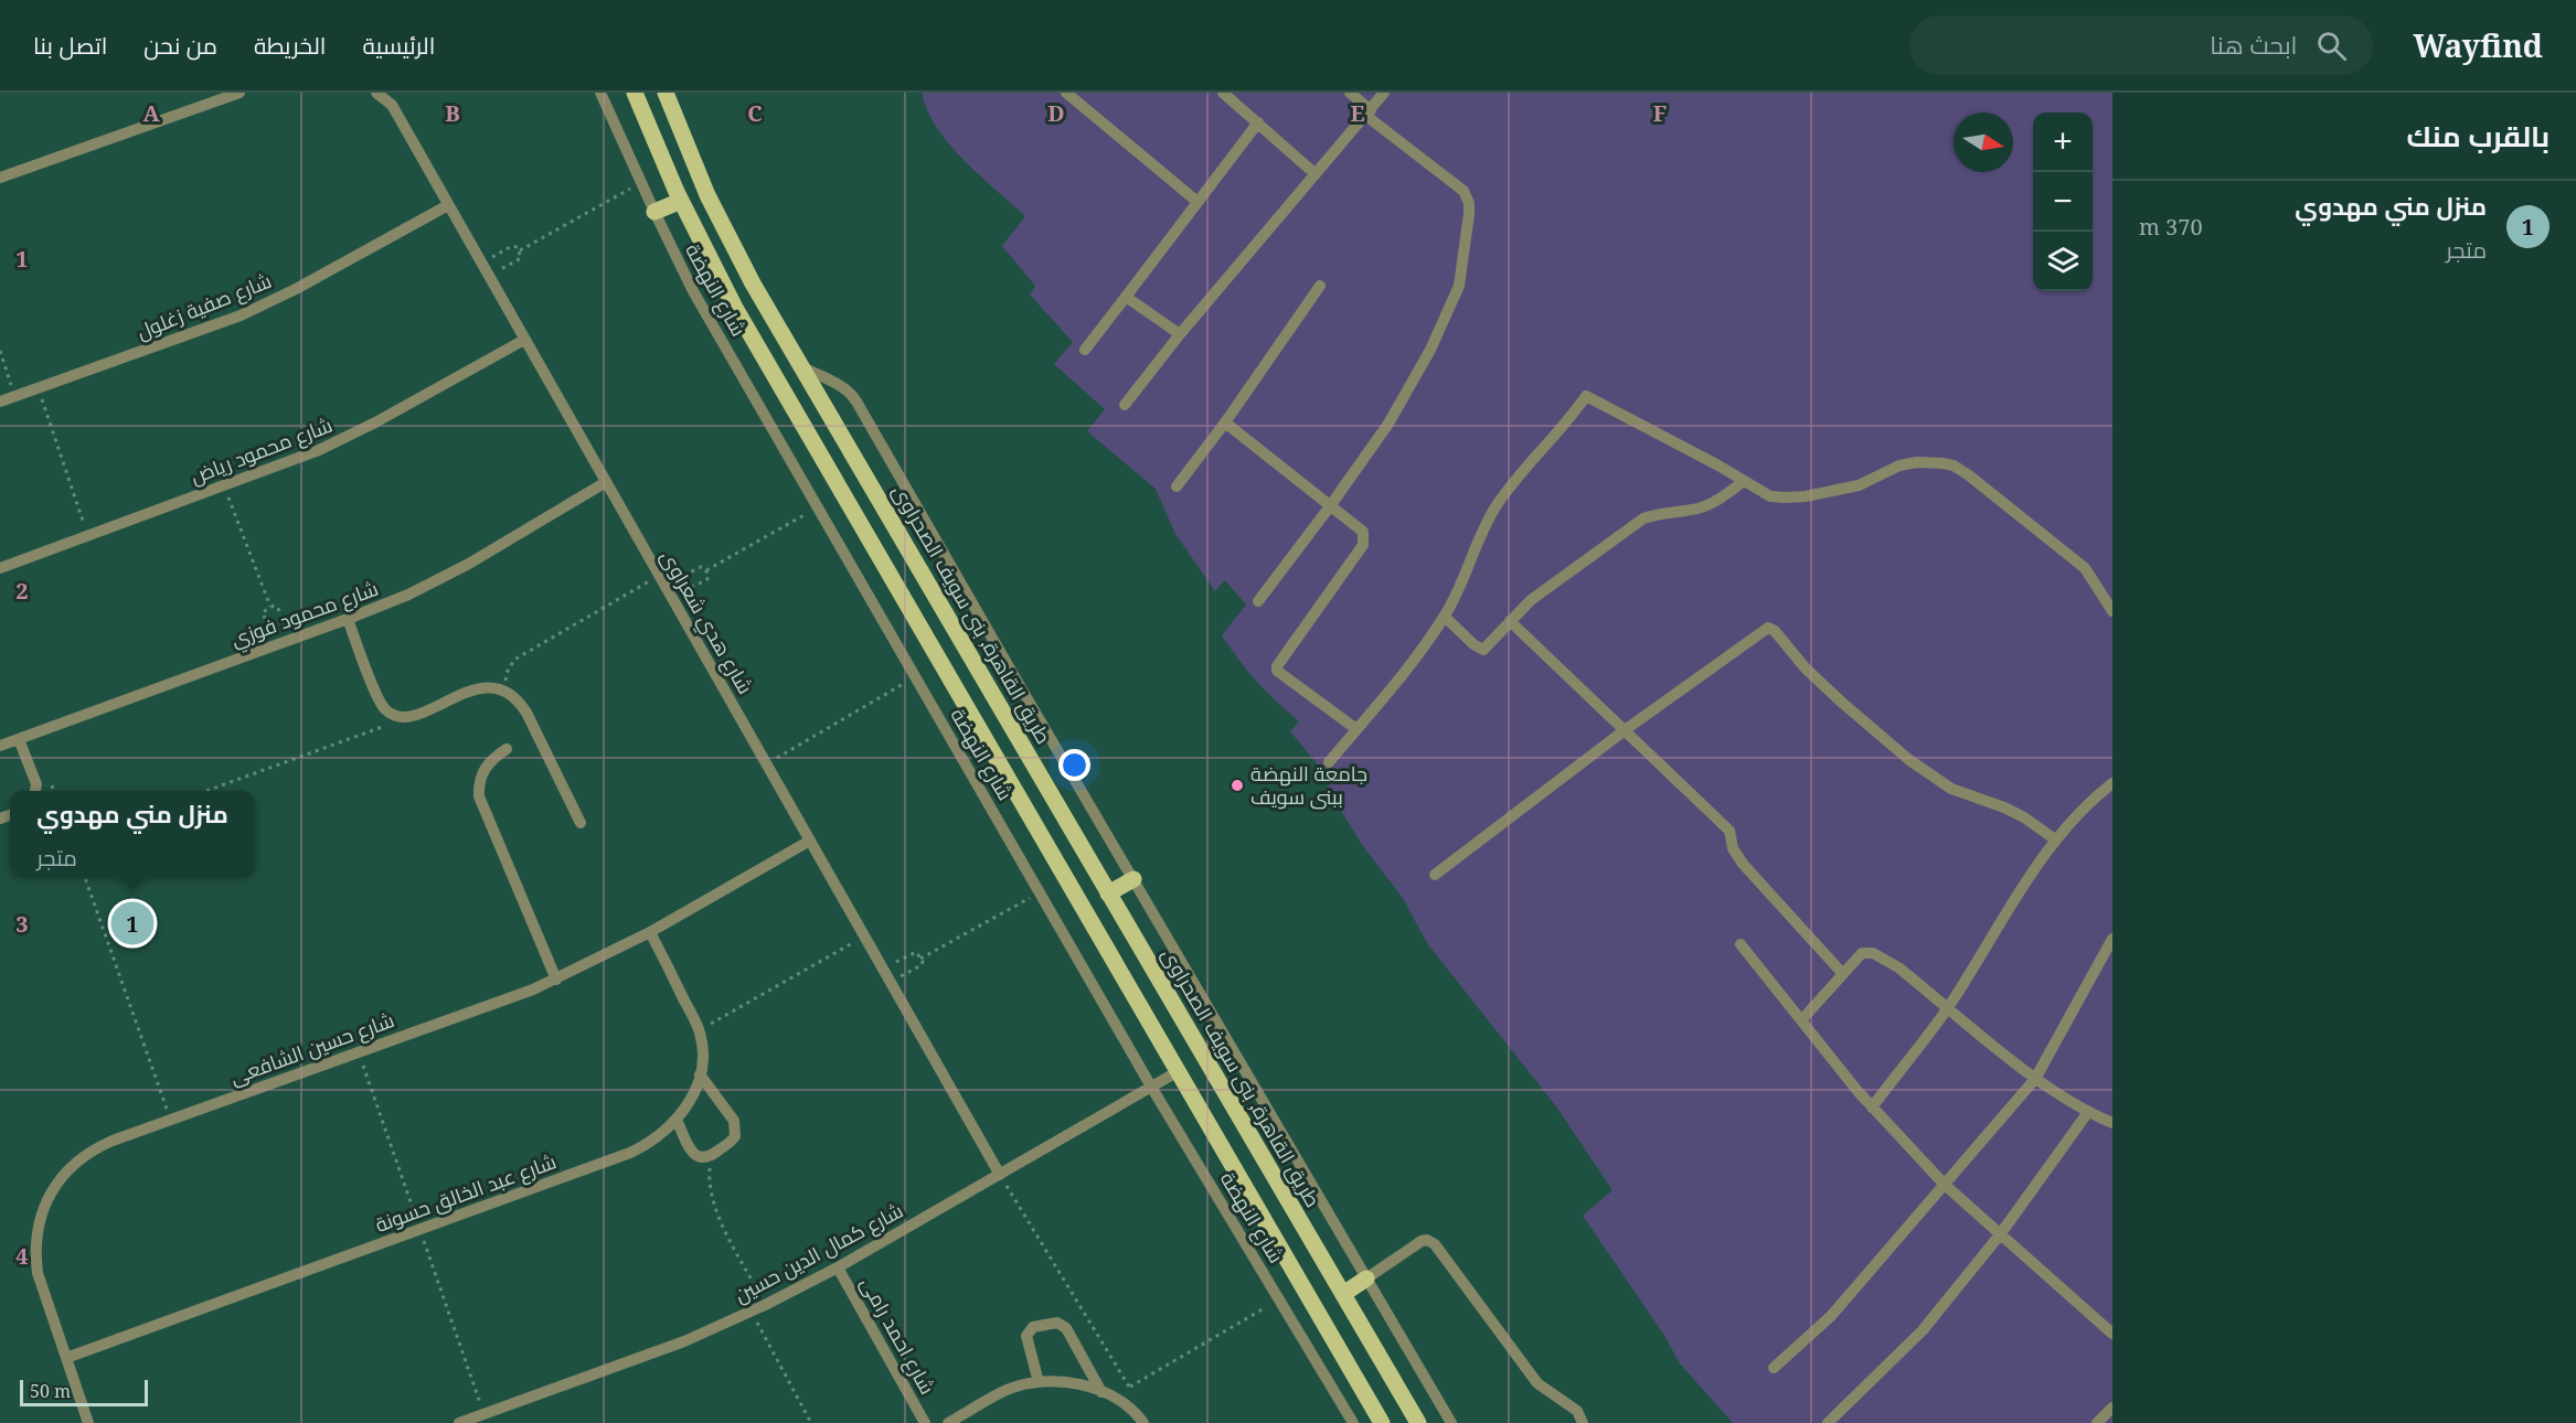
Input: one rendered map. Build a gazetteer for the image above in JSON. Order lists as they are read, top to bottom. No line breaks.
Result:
{"streets":{"main road":["طريق القاهرة, بنى سويف الصحراوى"],"street":["شارع النهضة","شارع صفية زغلول","شارع محمود رياض","شارع محمود فوزي","شارع هدي شعراوى","شارع حسين الشافعى","شارع عبد الخالق حسونة","شارع كمال الدين حسين","شارع احمد رامى"]},"crossings":[["شارع النهضة","شارع كمال الدين حسين"],["شارع صفية زغلول","شارع هدي شعراوى"],["شارع محمود رياض","شارع هدي شعراوى"],["شارع محمود فوزي","شارع هدي شعراوى"],["شارع هدي شعراوى","شارع حسين الشافعى"],["شارع هدي شعراوى","شارع كمال الدين حسين"],["شارع حسين الشافعى","شارع عبد الخالق حسونة"],["شارع كمال الدين حسين","شارع احمد رامى"]],"places":["جامعة النهضة ببنى سويف"],"scale_bar":"50 m","north":"right","page":{"header":"Wayfind","search":"ابحث هنا","nav":["الرئيسية","الخريطة","من نحن","اتصل بنا"],"heading":"بالقرب منك","map_buttons":["+","−"],"list":[{"mark":"1","name":"منزل مني مهدوي","note":"متجر","value":"370 m"}],"popup":["منزل مني مهدوي","متجر"],"pins":"1","scale":"50 m"},"grid":{"columns":["A","B","C","D","E","F"],"rows":["1","2","3","4"]}}
